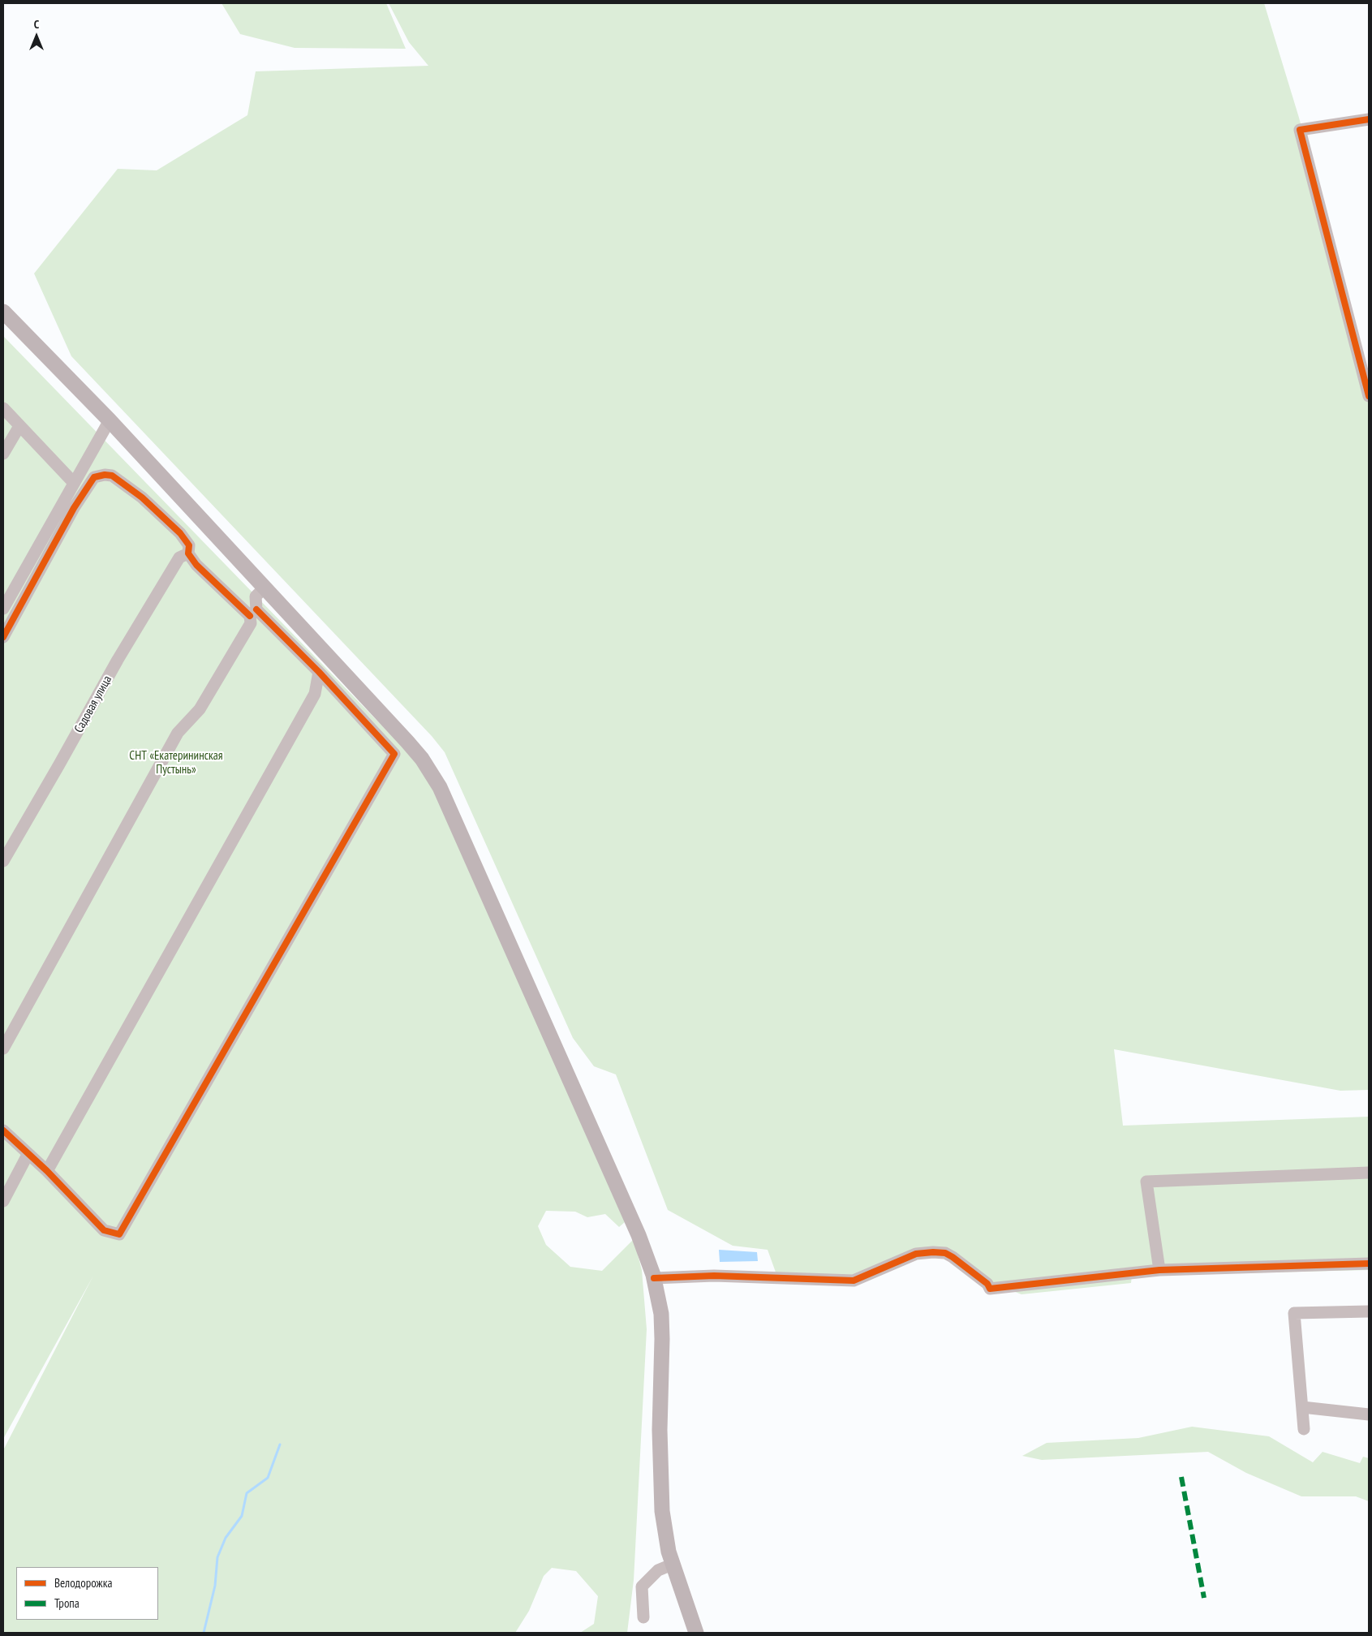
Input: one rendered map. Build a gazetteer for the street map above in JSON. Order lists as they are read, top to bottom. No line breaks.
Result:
{"streets":{"street":["Садовая улица"]},"parks":["СНТ «Екатерининская Пустынь»"],"legend":["Велодорожка","Тропа"],"north":"top"}
